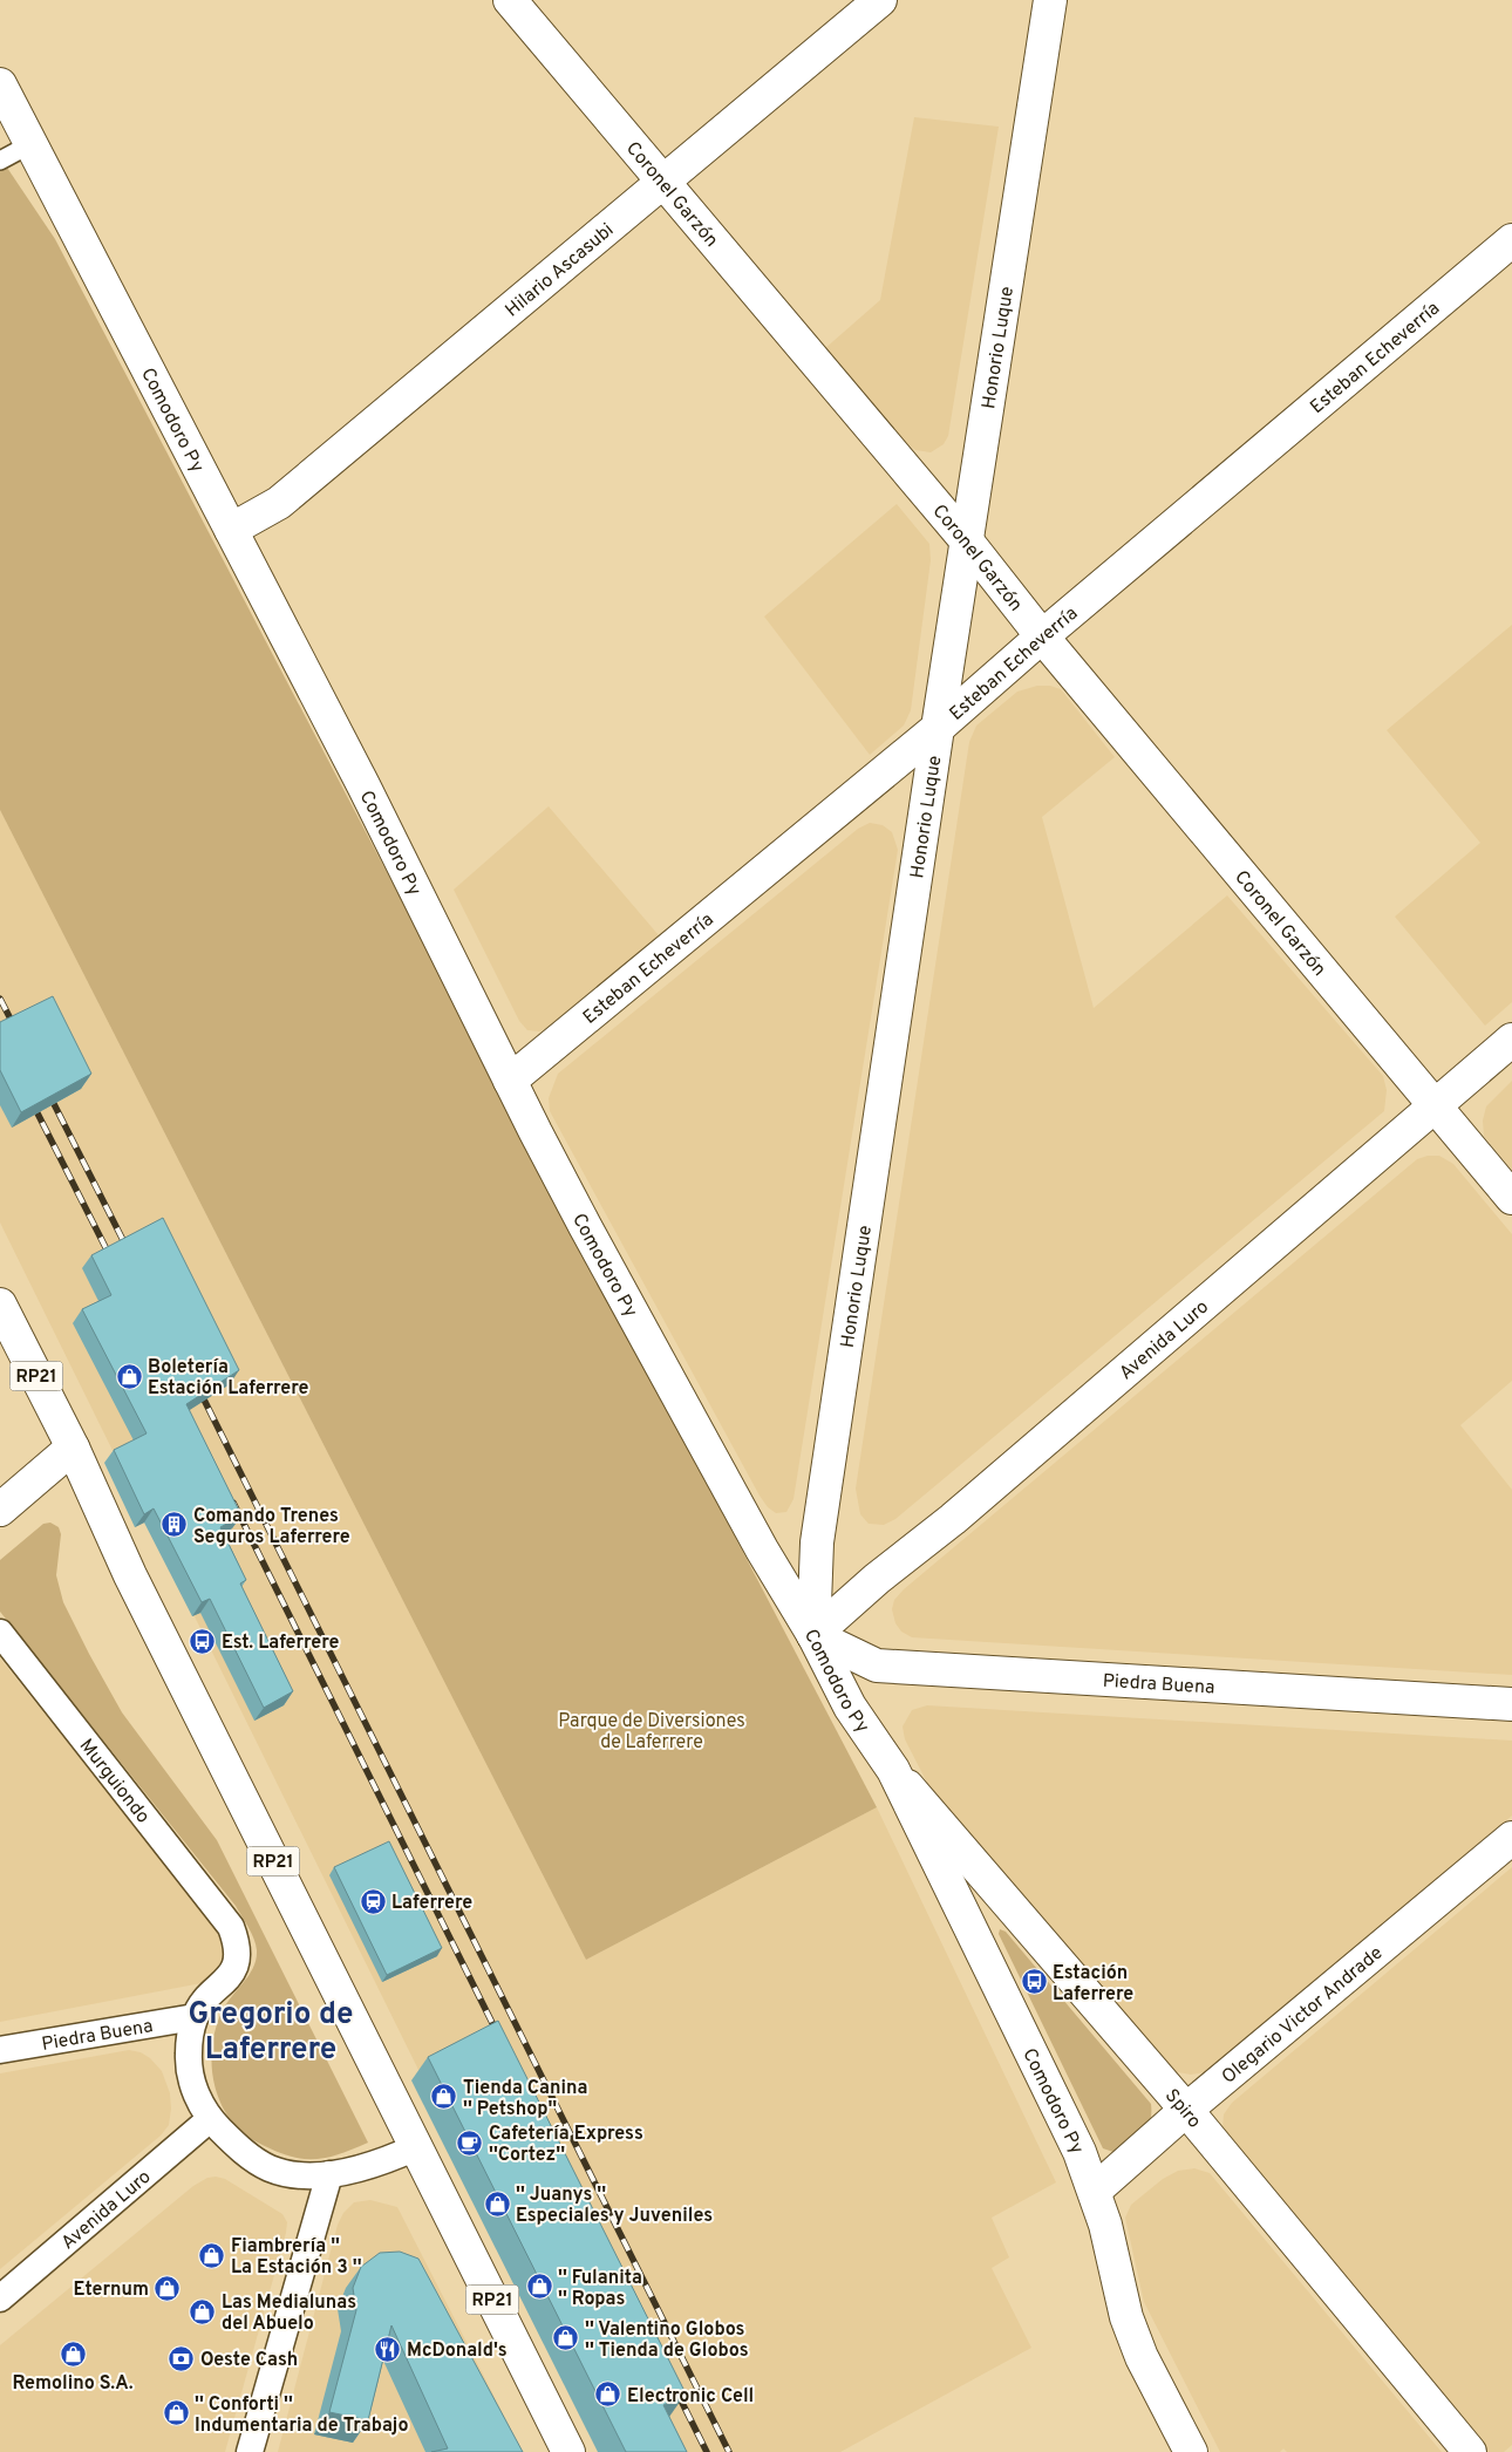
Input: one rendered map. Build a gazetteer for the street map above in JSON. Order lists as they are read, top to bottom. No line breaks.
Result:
{"streets":{"street":["Coronel Garzón","Hilario Ascasubi","Honorio Luque","Esteban Echeverría","Comodoro Py","Avenida Luro","RP21","Piedra Buena","Murguiondo","Olegario Victor Andrade","Spiro"]},"crossings":[["Coronel Garzón","Hilario Ascasubi"],["Coronel Garzón","Honorio Luque"],["Coronel Garzón","Esteban Echeverría"],["Coronel Garzón","Avenida Luro"],["Hilario Ascasubi","Comodoro Py"],["Honorio Luque","Esteban Echeverría"],["Honorio Luque","Comodoro Py"],["Honorio Luque","Avenida Luro"],["Honorio Luque","Piedra Buena"],["Esteban Echeverría","Comodoro Py"],["Comodoro Py","Avenida Luro"],["Comodoro Py","Piedra Buena"],["Comodoro Py","Olegario Victor Andrade"],["Comodoro Py","Spiro"],["Avenida Luro","Piedra Buena"],["Piedra Buena","Murguiondo"],["Olegario Victor Andrade","Spiro"]],"districts":["Gregorio de Laferrere"],"parks":["Parque de Diversiones de Laferrere"],"places":{"shop":["Boletería Estación Laferrere","Tienda Canina '' Petshop''","'' Juanys '' Especiales y Juveniles","Fiambrería '' La Estación 3 ''","'' Fulanita '' Ropas","Eternum","Las Medialunas del Abuelo","'' Valentino Globos '' Tienda de Globos","Remolino S.A.","Electronic Cell","'' Conforti '' Indumentaria de Trabajo"],"building":["Comando Trenes Seguros Laferrere"],"bus stop":["Est. Laferrere","Estación Laferrere"],"station":["Laferrere"],"cafe":["Cafetería Express ''Cortez''"],"restaurant":["McDonald's"],"bank":["Oeste Cash"]}}
